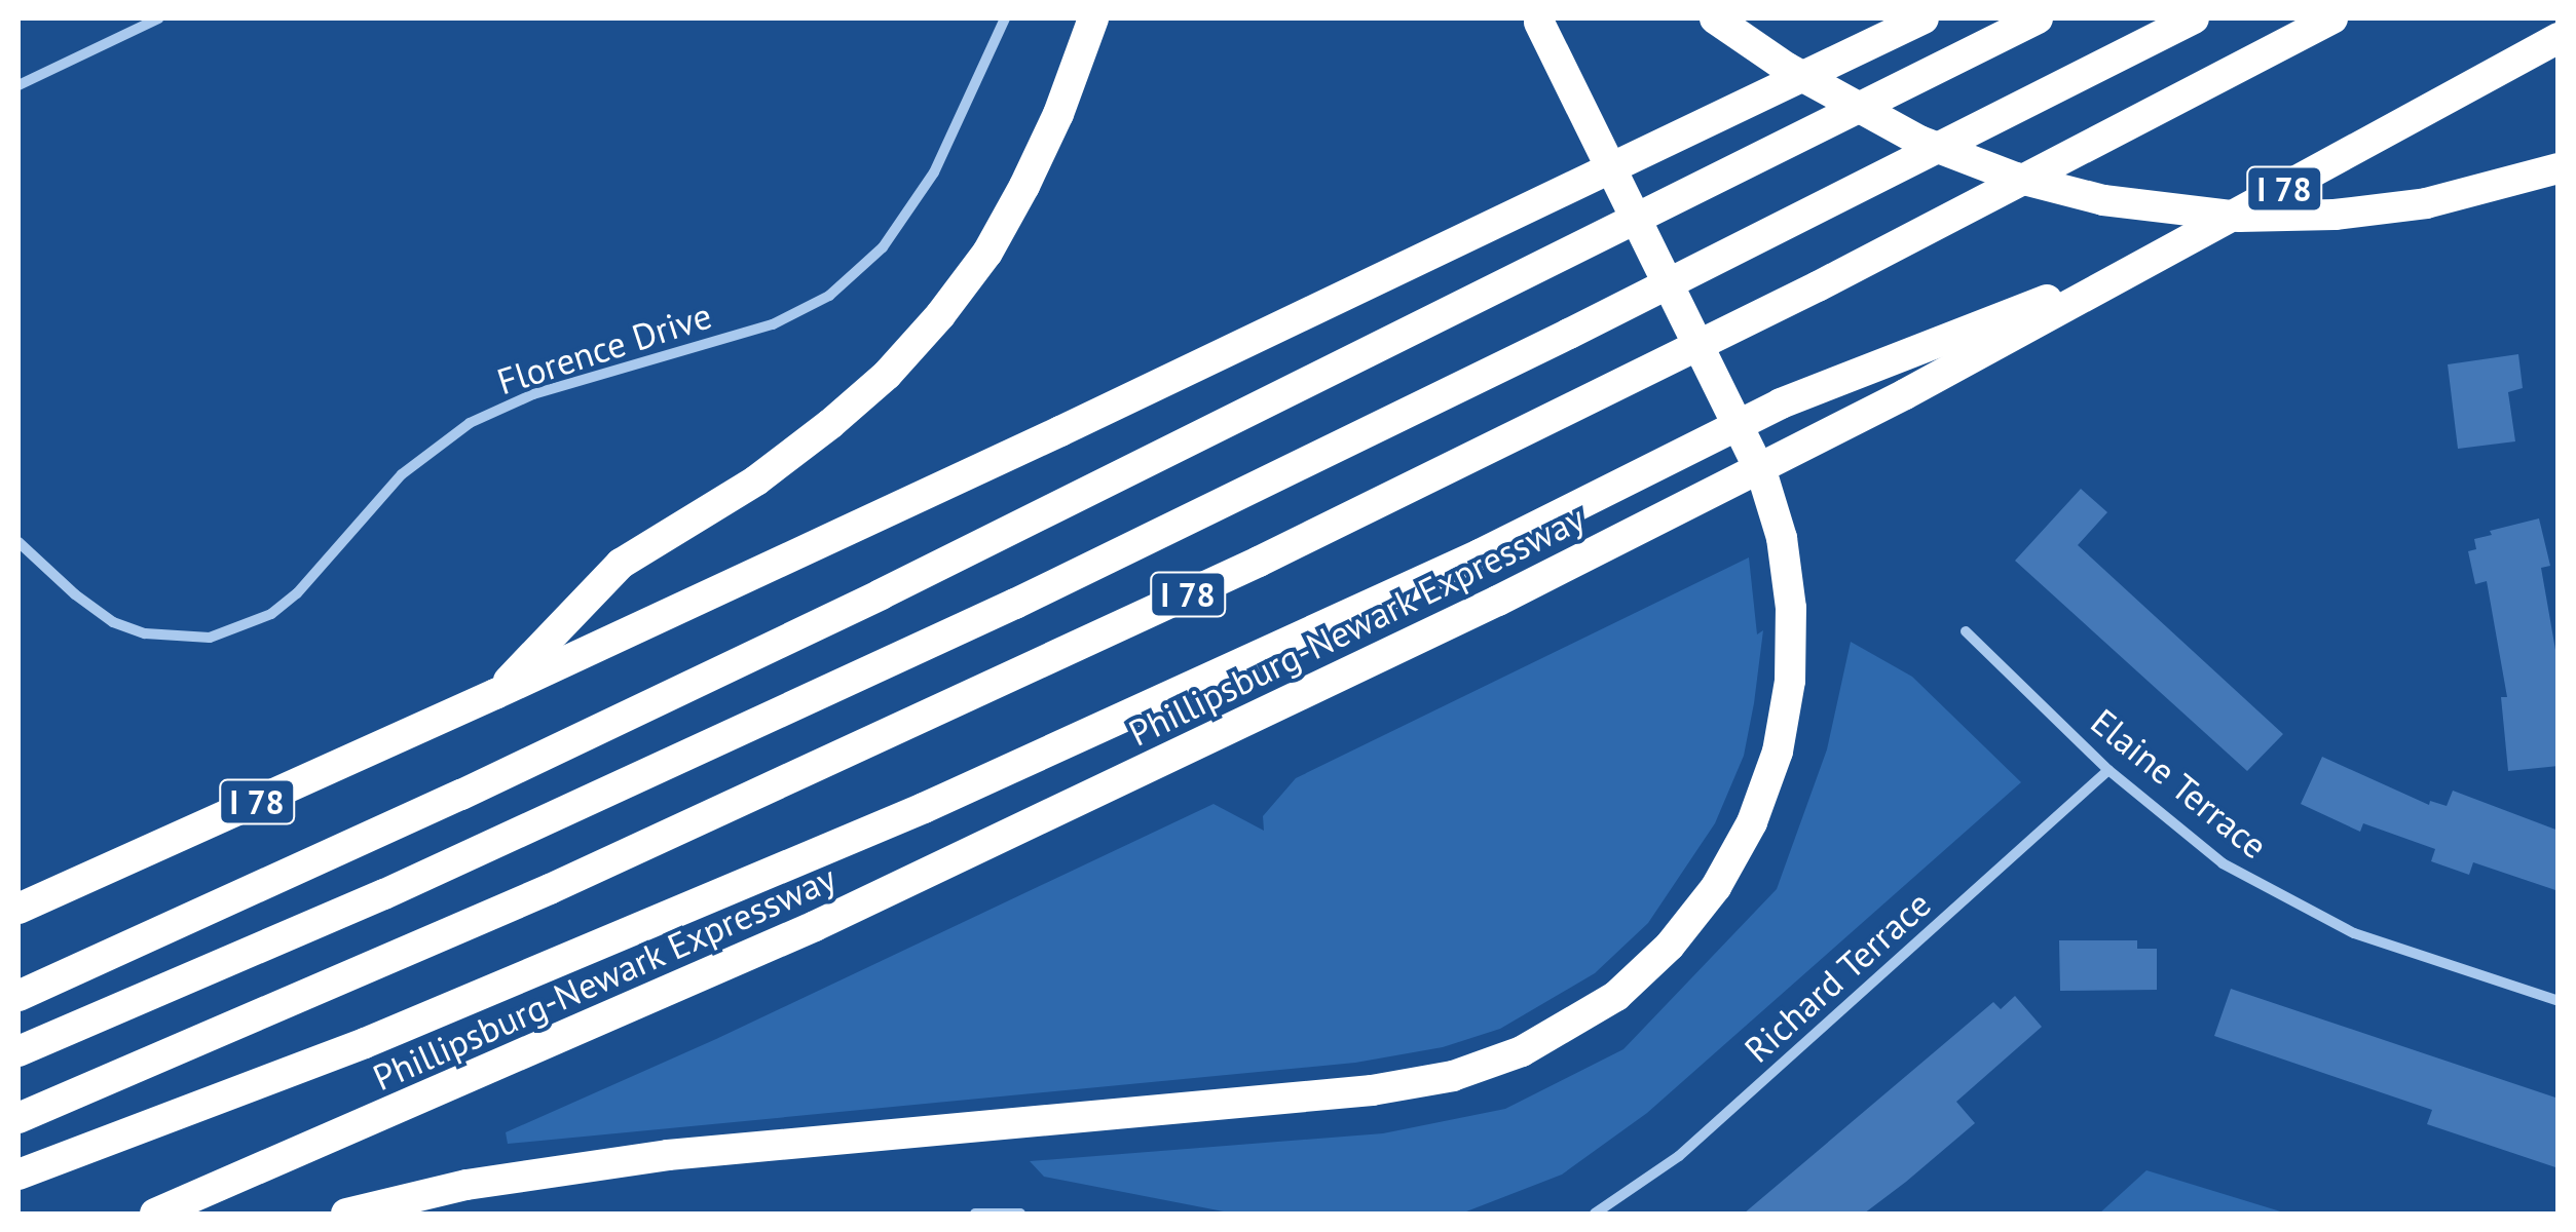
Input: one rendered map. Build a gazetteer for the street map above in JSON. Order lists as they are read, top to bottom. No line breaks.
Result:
{"streets":{"highway":["I 78","Phillipsburg-Newark Expressway"],"street":["Florence Drive","Elaine Terrace","Richard Terrace"]},"crossings":[["Elaine Terrace","Richard Terrace"]]}
